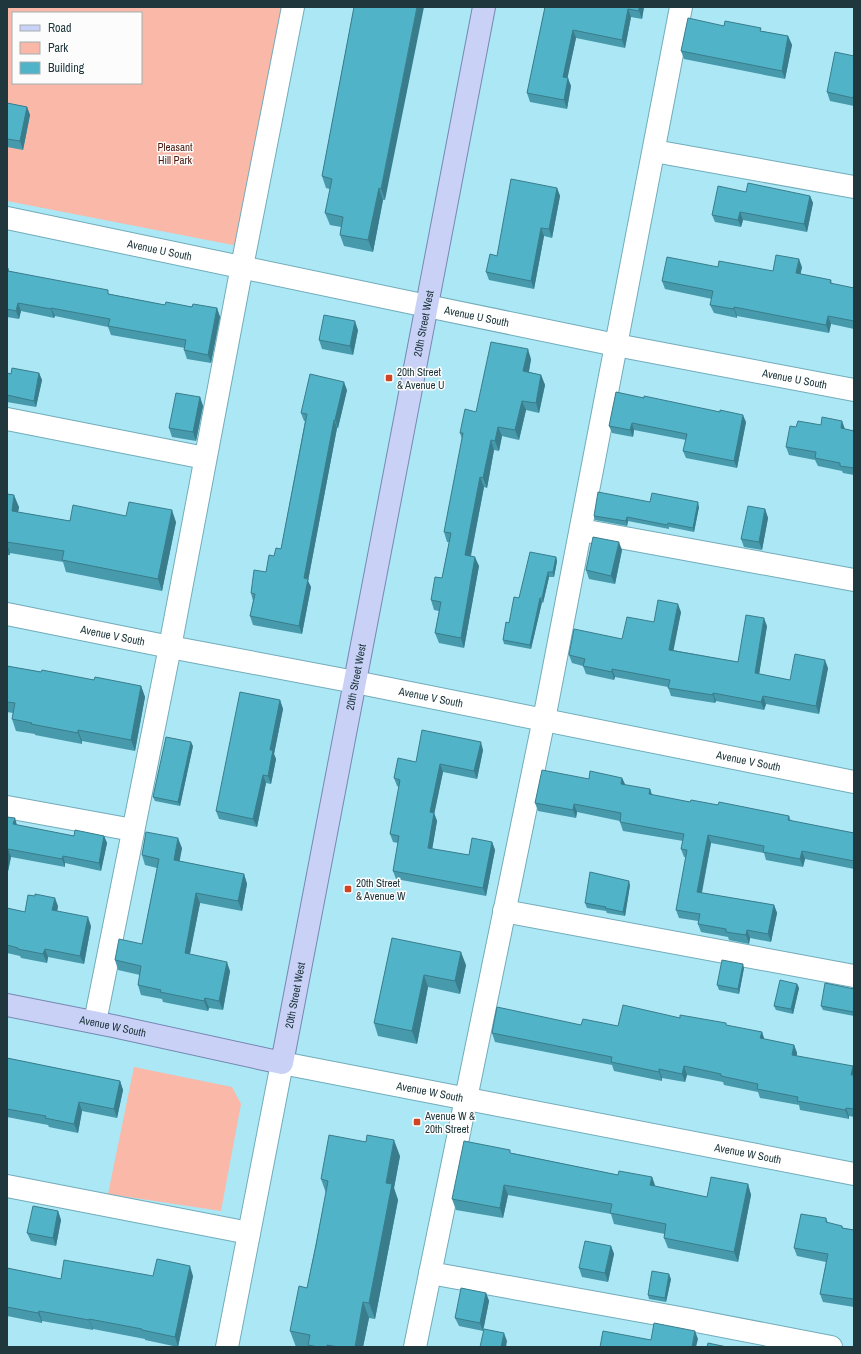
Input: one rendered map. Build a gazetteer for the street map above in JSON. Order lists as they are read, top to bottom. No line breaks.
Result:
{"streets":{"main road":["20th Street West","Avenue W South"],"street":["Avenue U South","Avenue V South"]},"crossings":[["Avenue U South","20th Street West"],["20th Street West","Avenue V South"],["20th Street West","Avenue W South"]],"parks":["Pleasant Hill Park"],"places":{"transit":["20th Street & Avenue U","20th Street & Avenue W","Avenue W & 20th Street"]},"legend":["Road","Park","Building"]}
